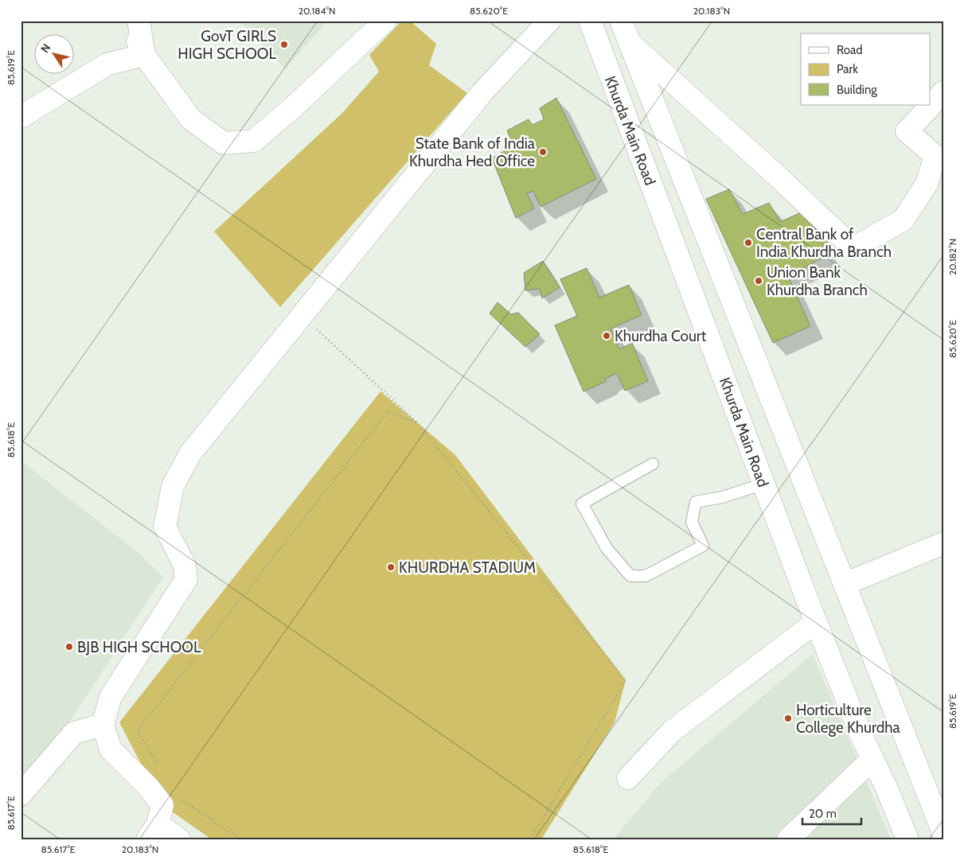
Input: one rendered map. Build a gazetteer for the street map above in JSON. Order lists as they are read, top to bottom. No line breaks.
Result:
{"streets":{"street":["Khurda Main Road"]},"places":["GovT GIRLS HIGH SCHOOL","State Bank of India Khurdha Hed Office","Central Bank of India Khurdha Branch","Union Bank Khurdha Branch","Khurdha Court","KHURDHA STADIUM","BJB HIGH SCHOOL","Horticulture College Khurdha"],"legend":["Road","Park","Building"],"scale_bar":"20 m","north":"top left","coordinates":["20.184°N","85.620°E","20.183°N","85.619°E","20.182°N","85.618°E","85.617°E"]}
